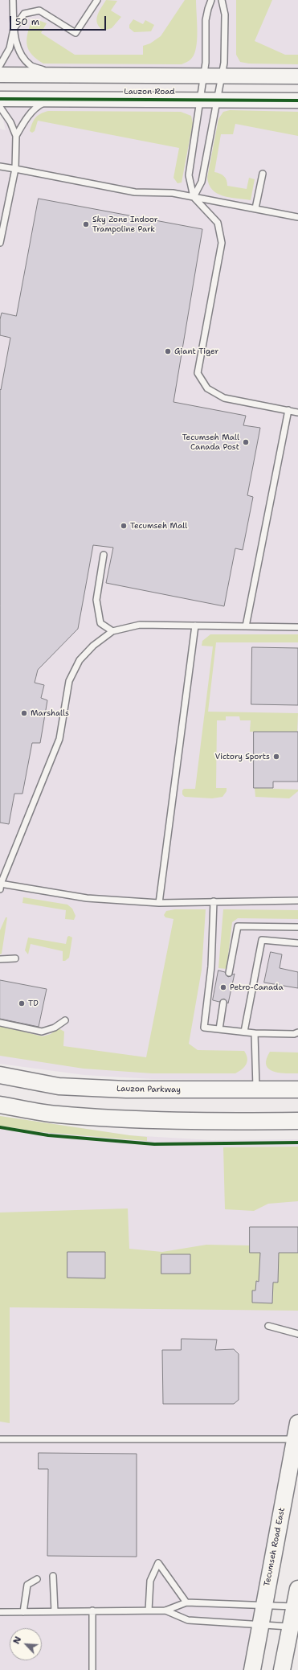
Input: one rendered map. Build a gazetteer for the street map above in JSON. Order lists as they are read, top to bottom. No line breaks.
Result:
{"streets":{"main road":["Lauzon Parkway","Tecumseh Road East"],"street":["Lauzon Road"]},"places":["Sky Zone Indoor Trampoline Park","Giant Tiger","Tecumseh Mall Canada Post","Tecumseh Mall","Marshalls","Victory Sports","Petro-Canada","TD"],"scale_bar":"50 m","north":"top left"}
